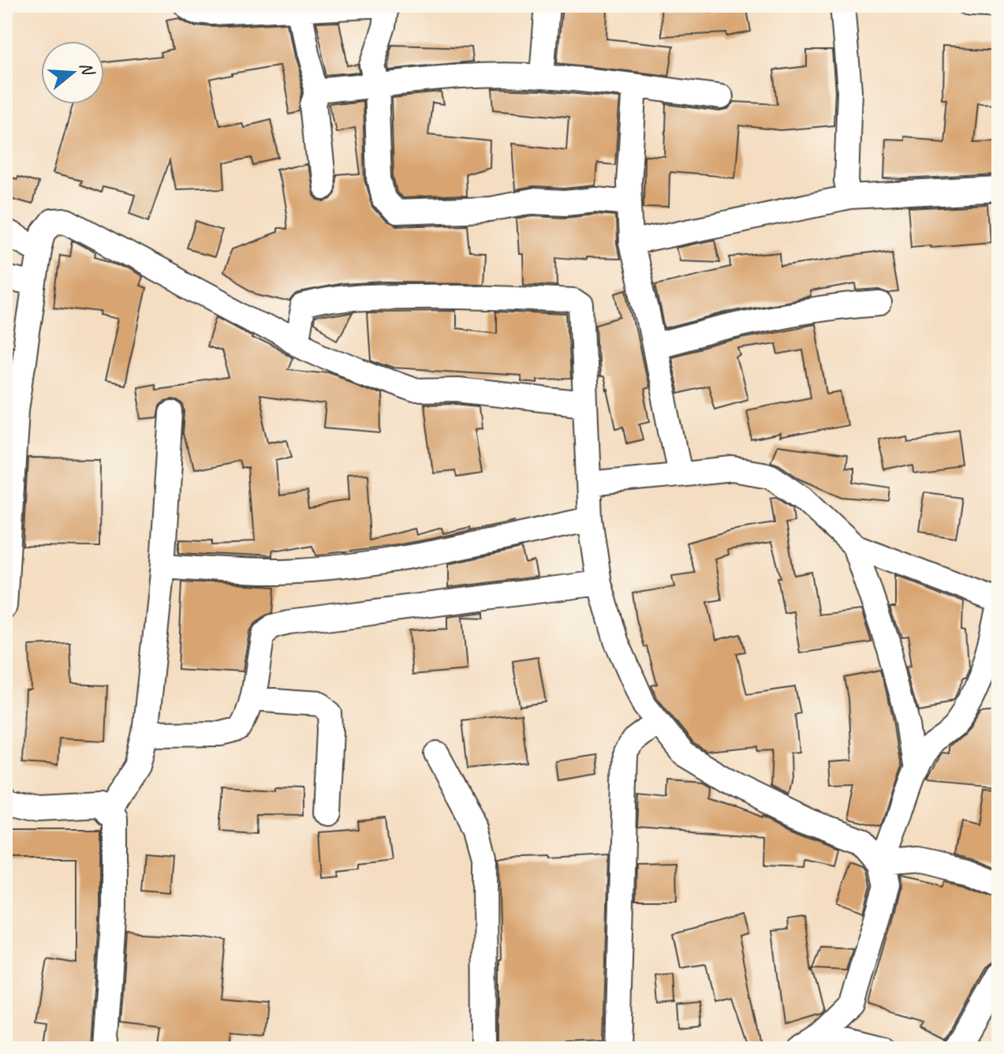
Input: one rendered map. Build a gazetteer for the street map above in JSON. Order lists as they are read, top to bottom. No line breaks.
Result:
{"north":"right"}
